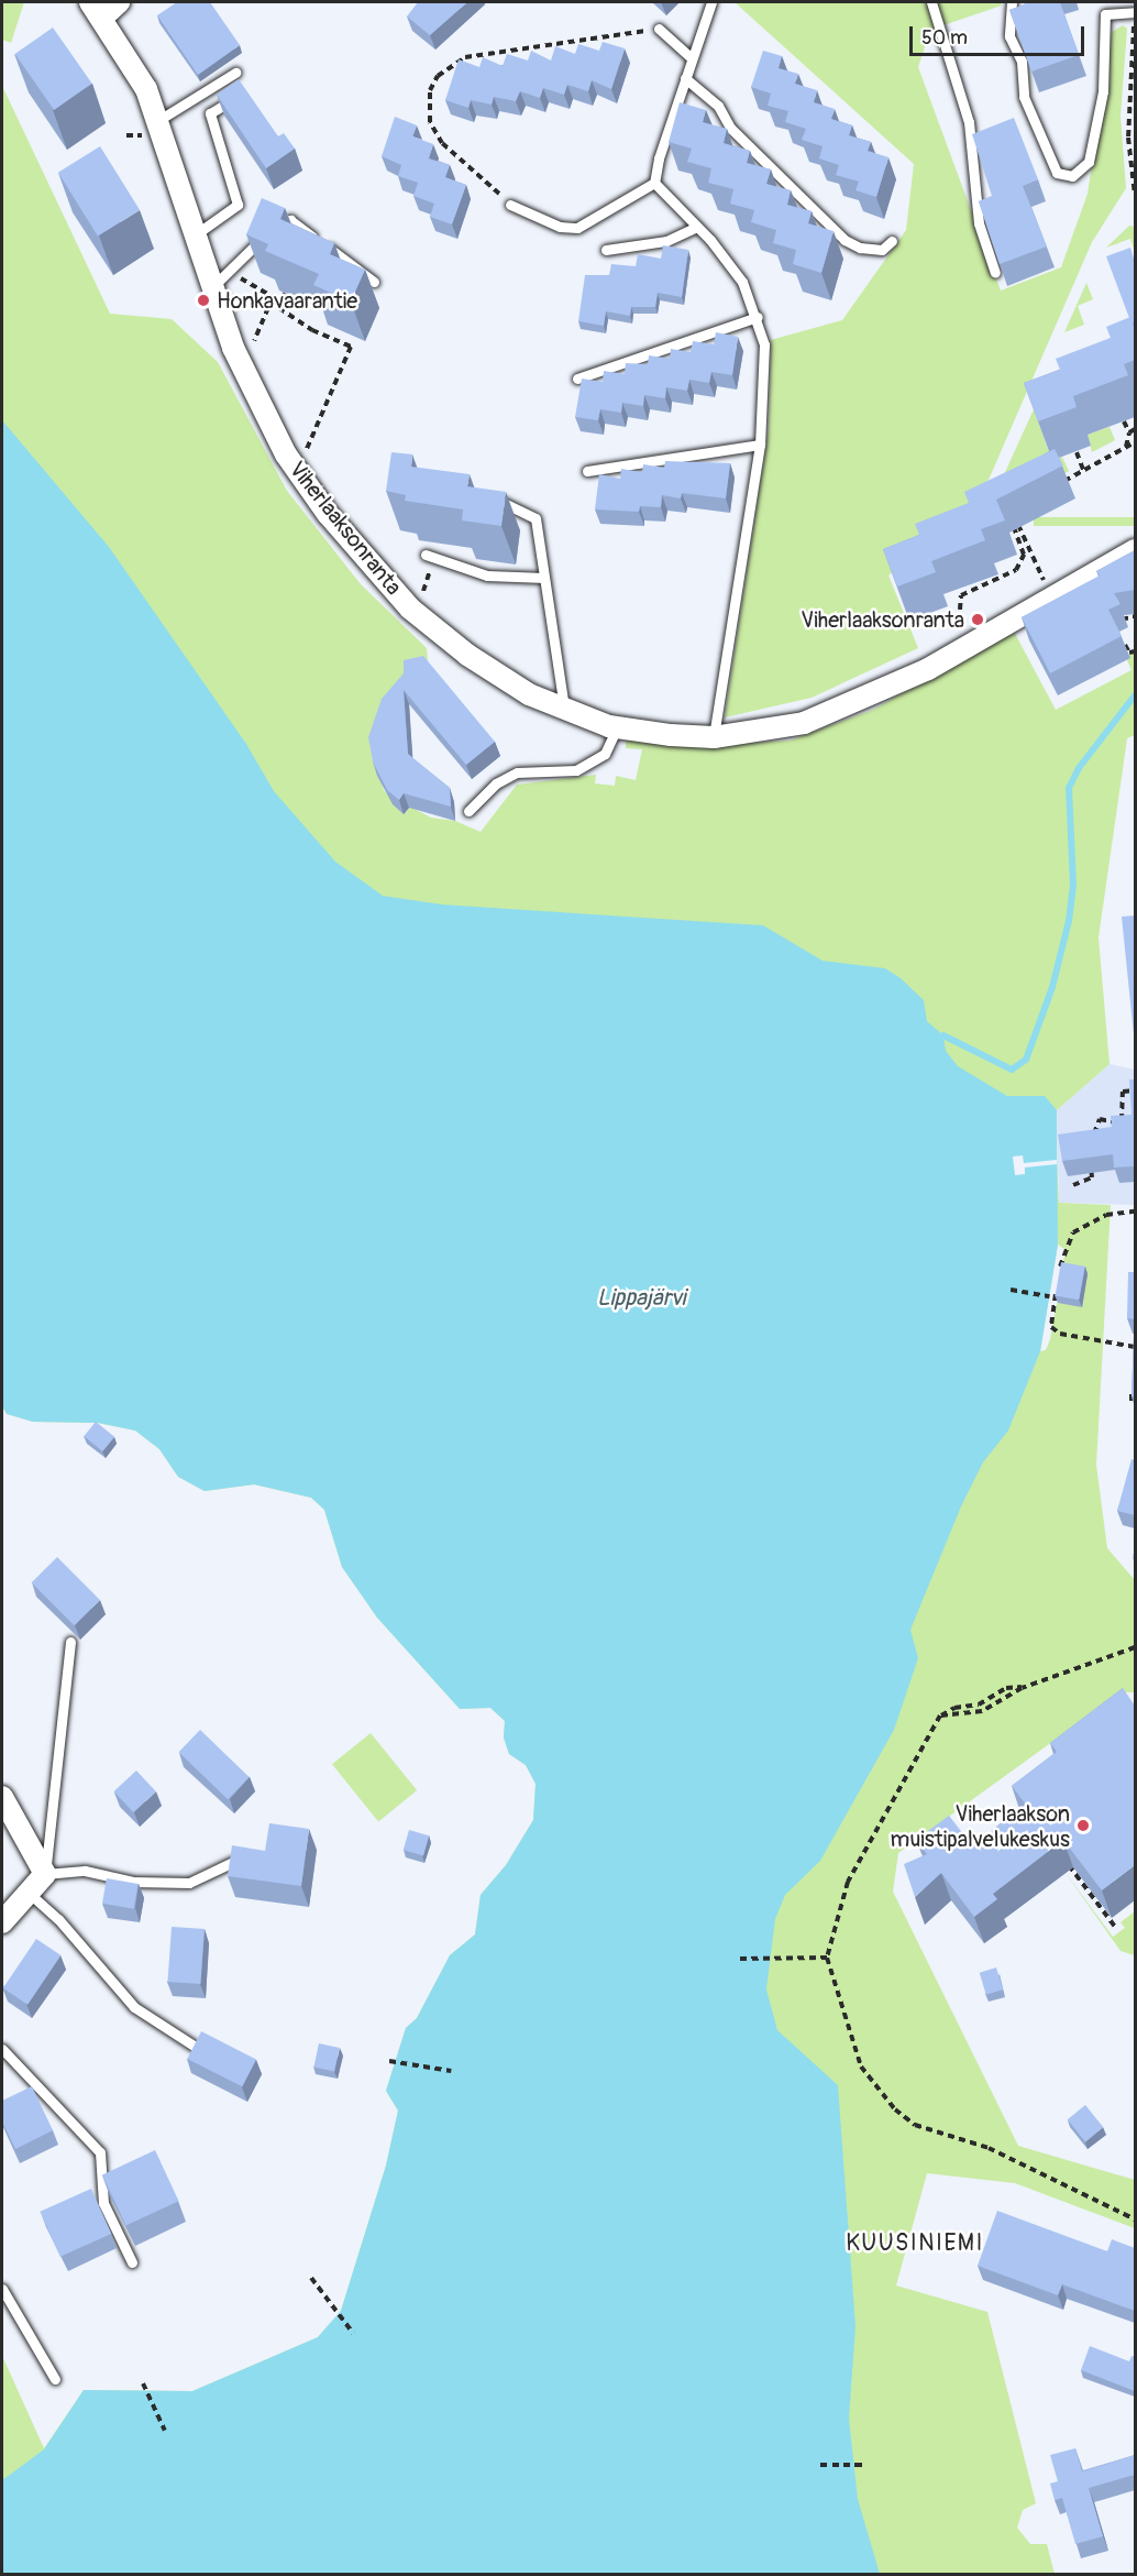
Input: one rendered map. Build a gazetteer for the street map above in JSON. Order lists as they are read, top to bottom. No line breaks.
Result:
{"streets":{"street":["Viherlaaksonranta"]},"districts":["KUUSINIEMI"],"water":["Lippajärvi"],"places":["Honkavaarantie","Viherlaaksonranta","Viherlaakson muistipalvelukeskus"],"scale_bar":"50 m"}
